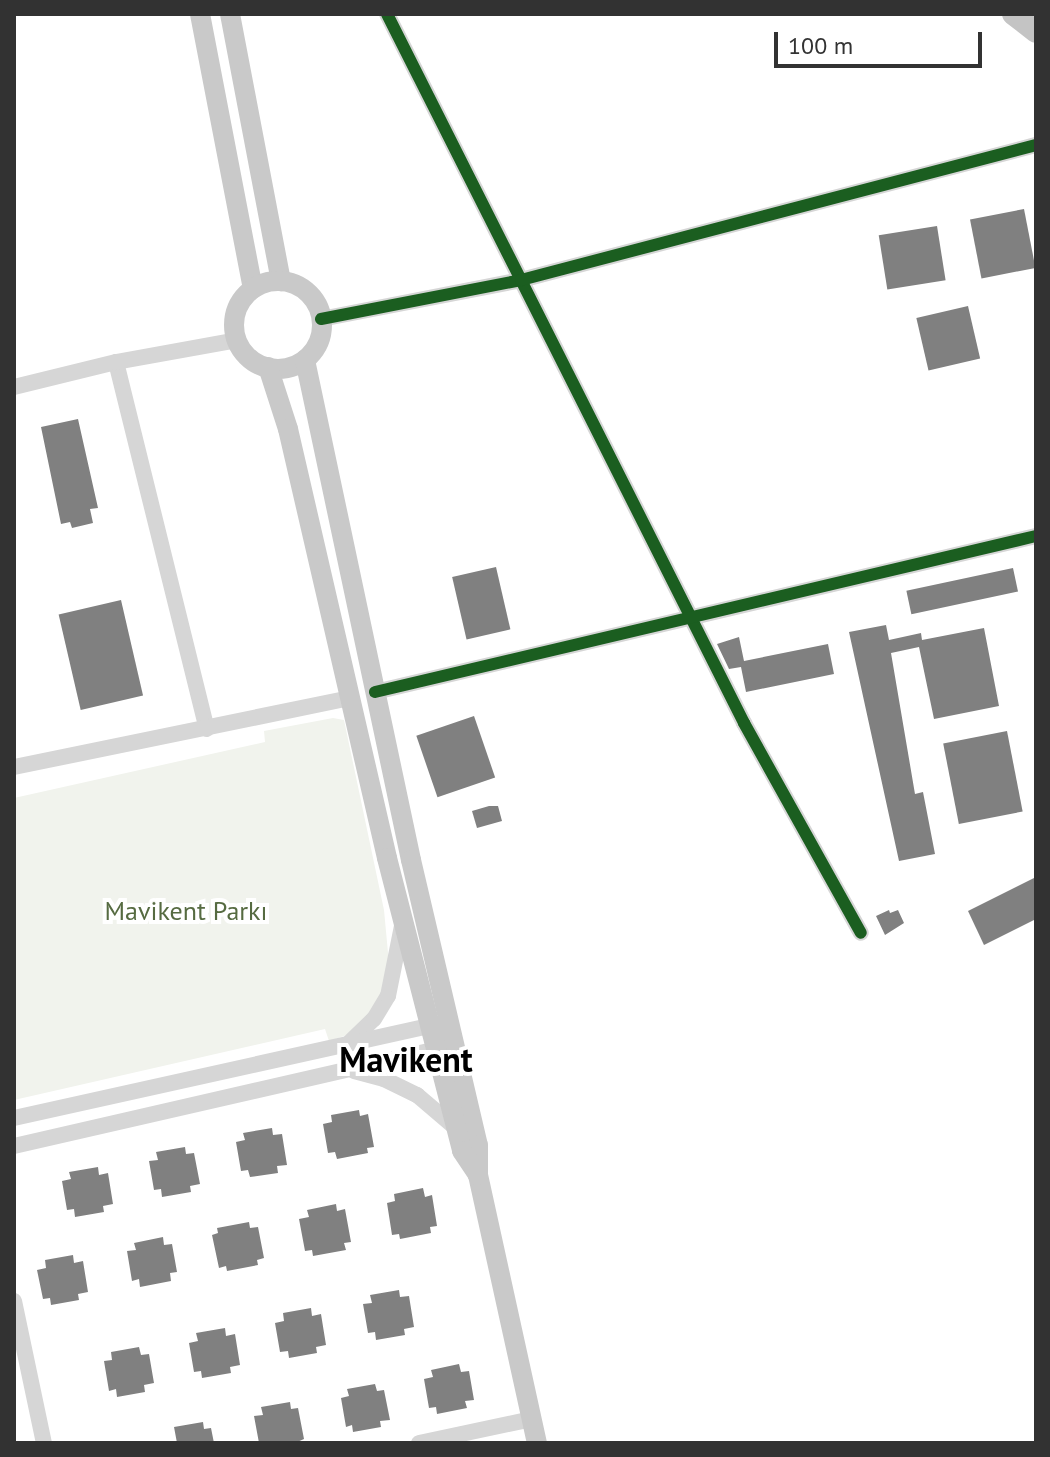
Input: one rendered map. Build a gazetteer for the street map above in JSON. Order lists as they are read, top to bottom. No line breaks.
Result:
{"districts":["Mavikent"],"parks":["Mavikent Parkı"],"scale_bar":"100 m"}
